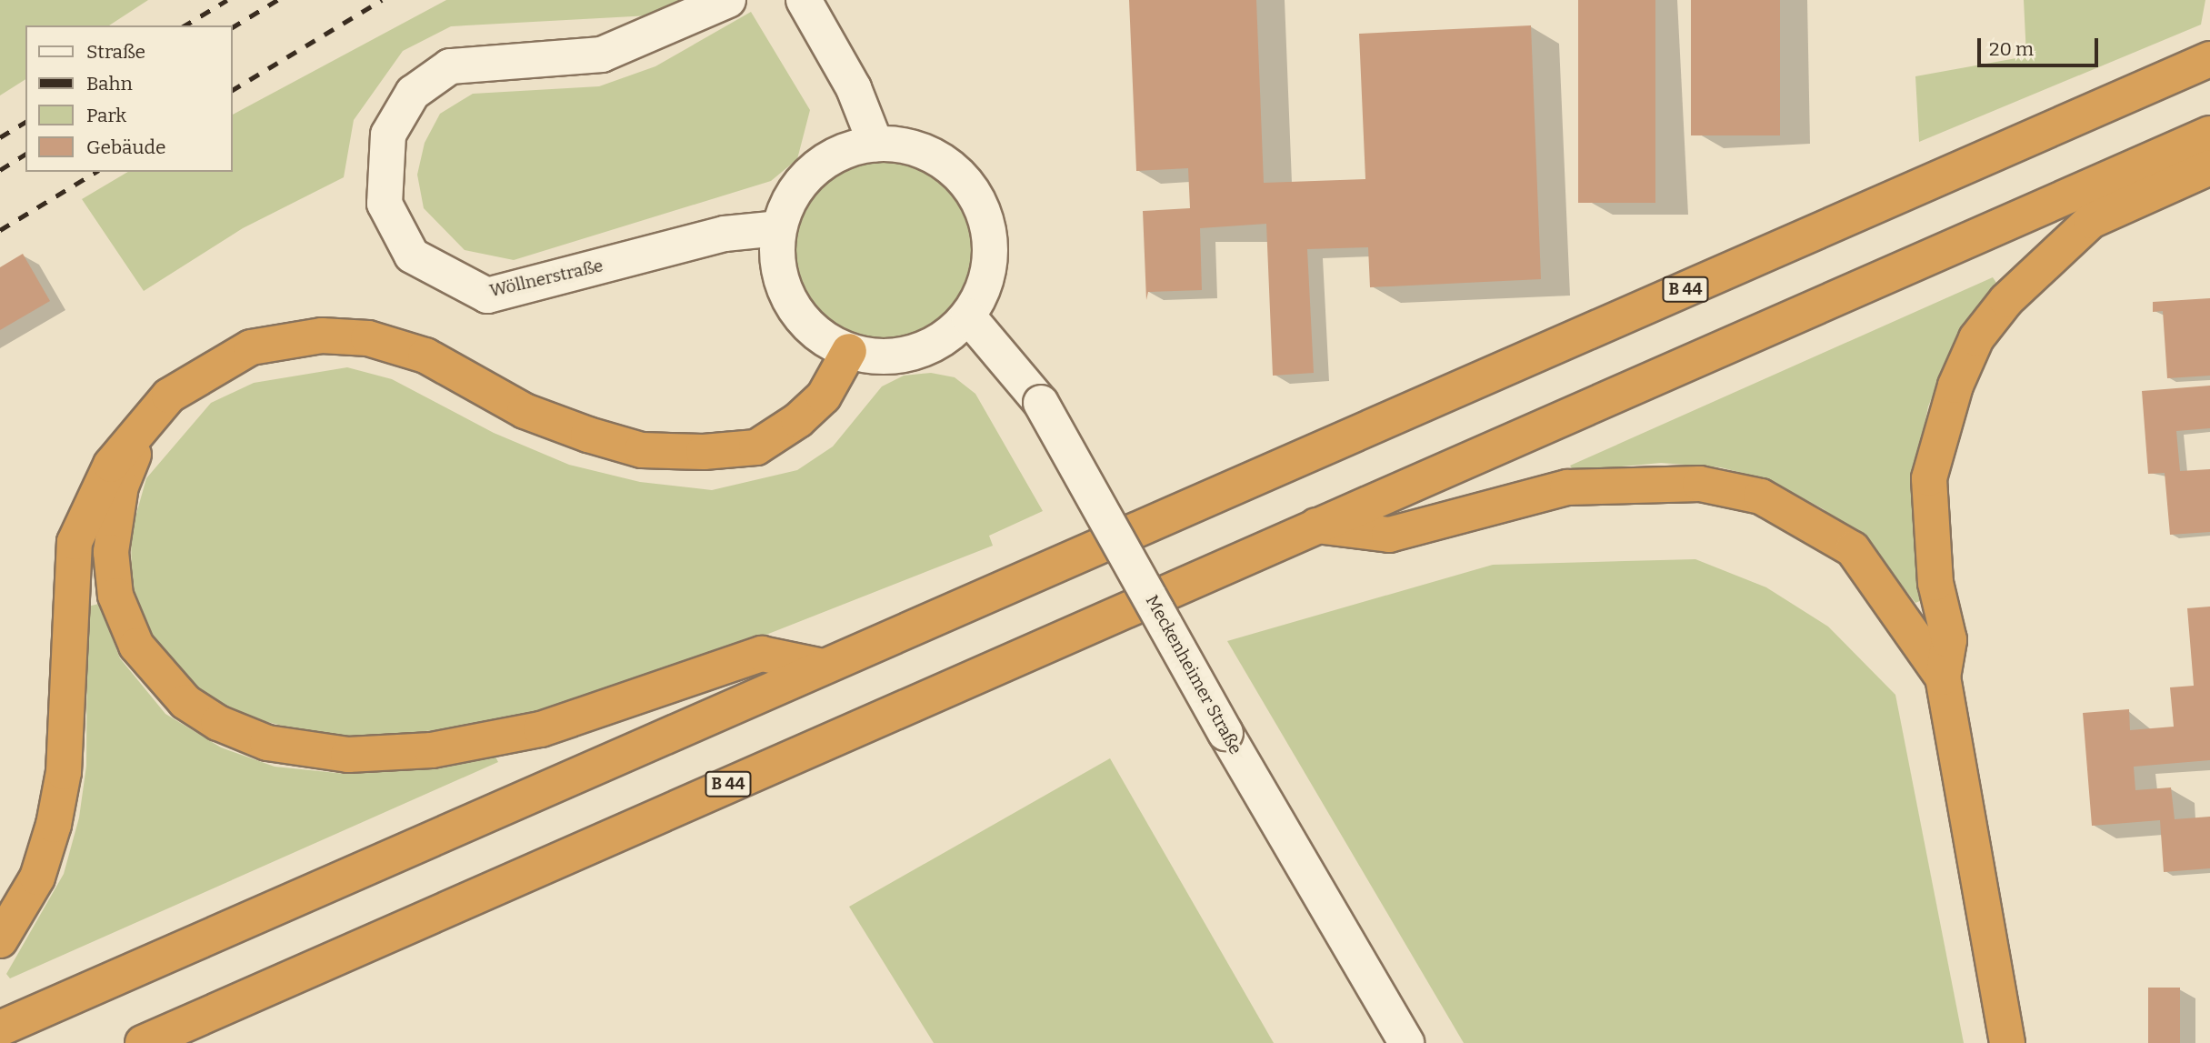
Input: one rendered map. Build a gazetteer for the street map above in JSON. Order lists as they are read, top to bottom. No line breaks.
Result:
{"streets":{"highway":["B 44"],"street":["Wöllnerstraße","Meckenheimer Straße"]},"crossings":[["Wöllnerstraße","Meckenheimer Straße"]],"legend":["Straße","Bahn","Park","Gebäude"],"scale_bar":"20 m"}
